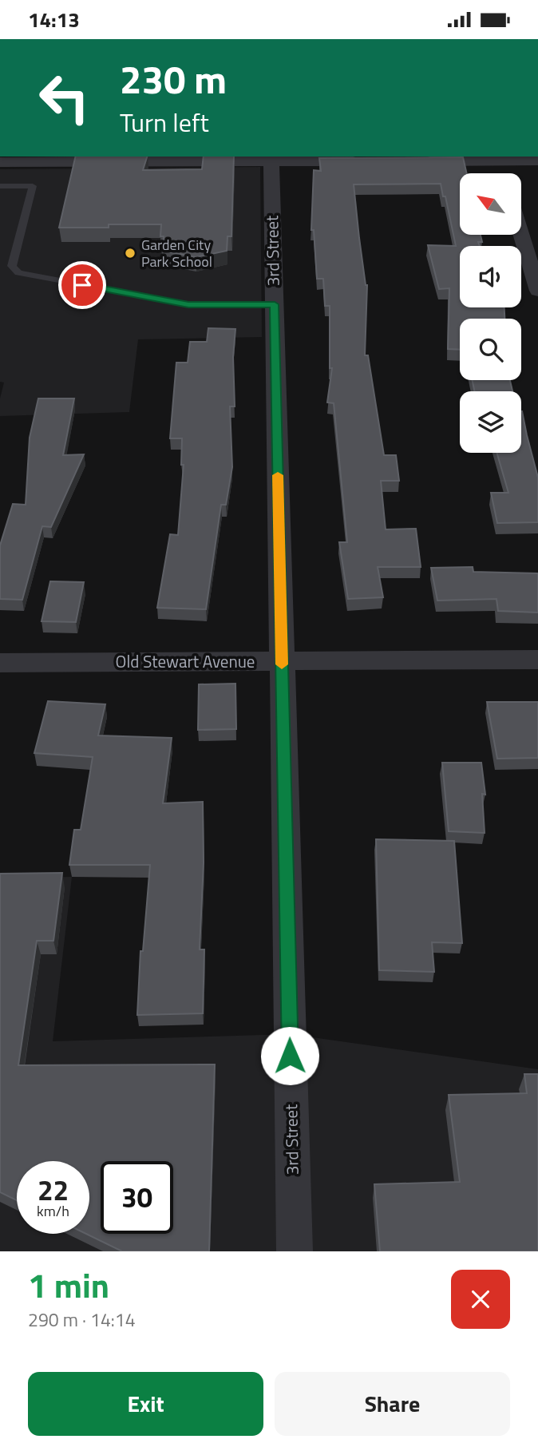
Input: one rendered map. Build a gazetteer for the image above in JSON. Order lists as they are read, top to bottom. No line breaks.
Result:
{"streets":{"street":["3rd Street","Old Stewart Avenue"]},"crossings":[["3rd Street","Old Stewart Avenue"]],"places":["Garden City Park School"],"north":"top left","page":{"status":"14:13","turn":["230 m","Turn left"],"speed":"22 km/h","limit":"30","heading":["1 min","290 m · 14:14"],"buttons":["Exit","Share"]}}
